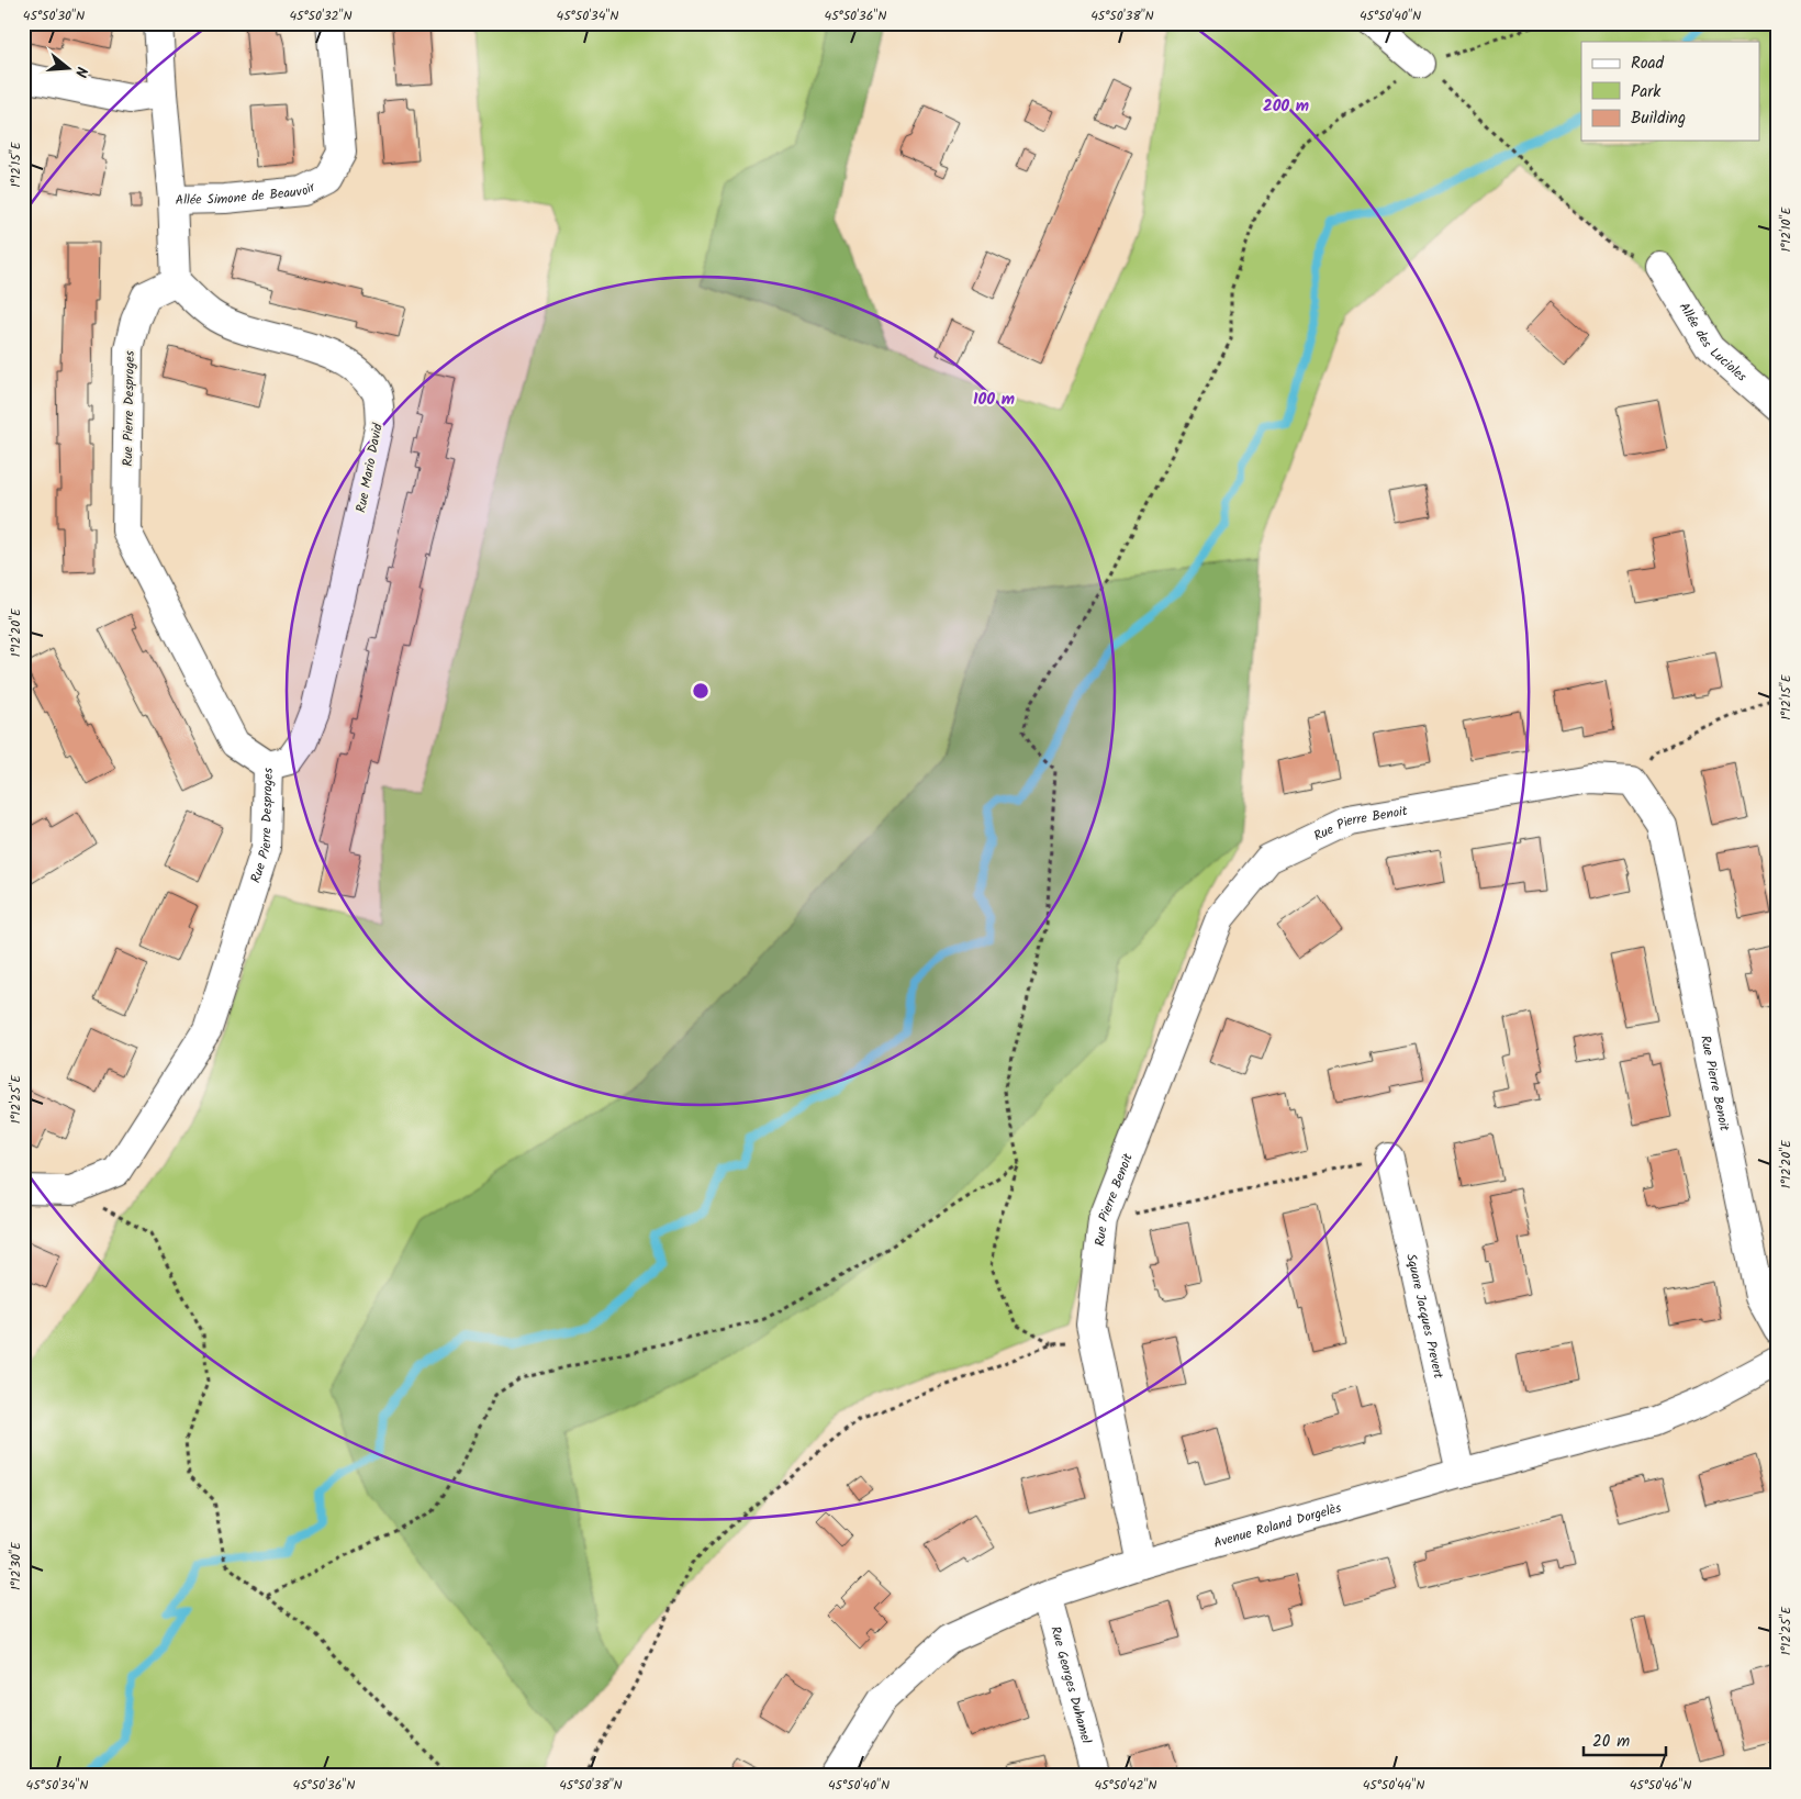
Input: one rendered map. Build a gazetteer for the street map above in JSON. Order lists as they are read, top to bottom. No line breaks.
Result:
{"streets":{"street":["Allée Simone de Beauvoir","Allée des Lucioles","Rue Pierre Desproges","Rue Mario David","Rue Pierre Benoit","Square Jacques Prevert","Avenue Roland Dorgelès","Rue Georges Duhamel"]},"crossings":[["Rue Pierre Desproges","Rue Mario David"],["Rue Pierre Benoit","Avenue Roland Dorgelès"],["Square Jacques Prevert","Avenue Roland Dorgelès"],["Avenue Roland Dorgelès","Rue Georges Duhamel"]],"legend":["Road","Park","Building"],"scale_bar":"20 m","north":"right","coordinates":["45°50'30\"N","45°50'32\"N","45°50'34\"N","45°50'36\"N","45°50'38\"N","45°50'40\"N","1°12'15\"E","1°12'10\"E","1°12'20\"E","1°12'25\"E","1°12'30\"E","45°50'42\"N","45°50'44\"N","45°50'46\"N"],"rings":["200 m","100 m"]}
